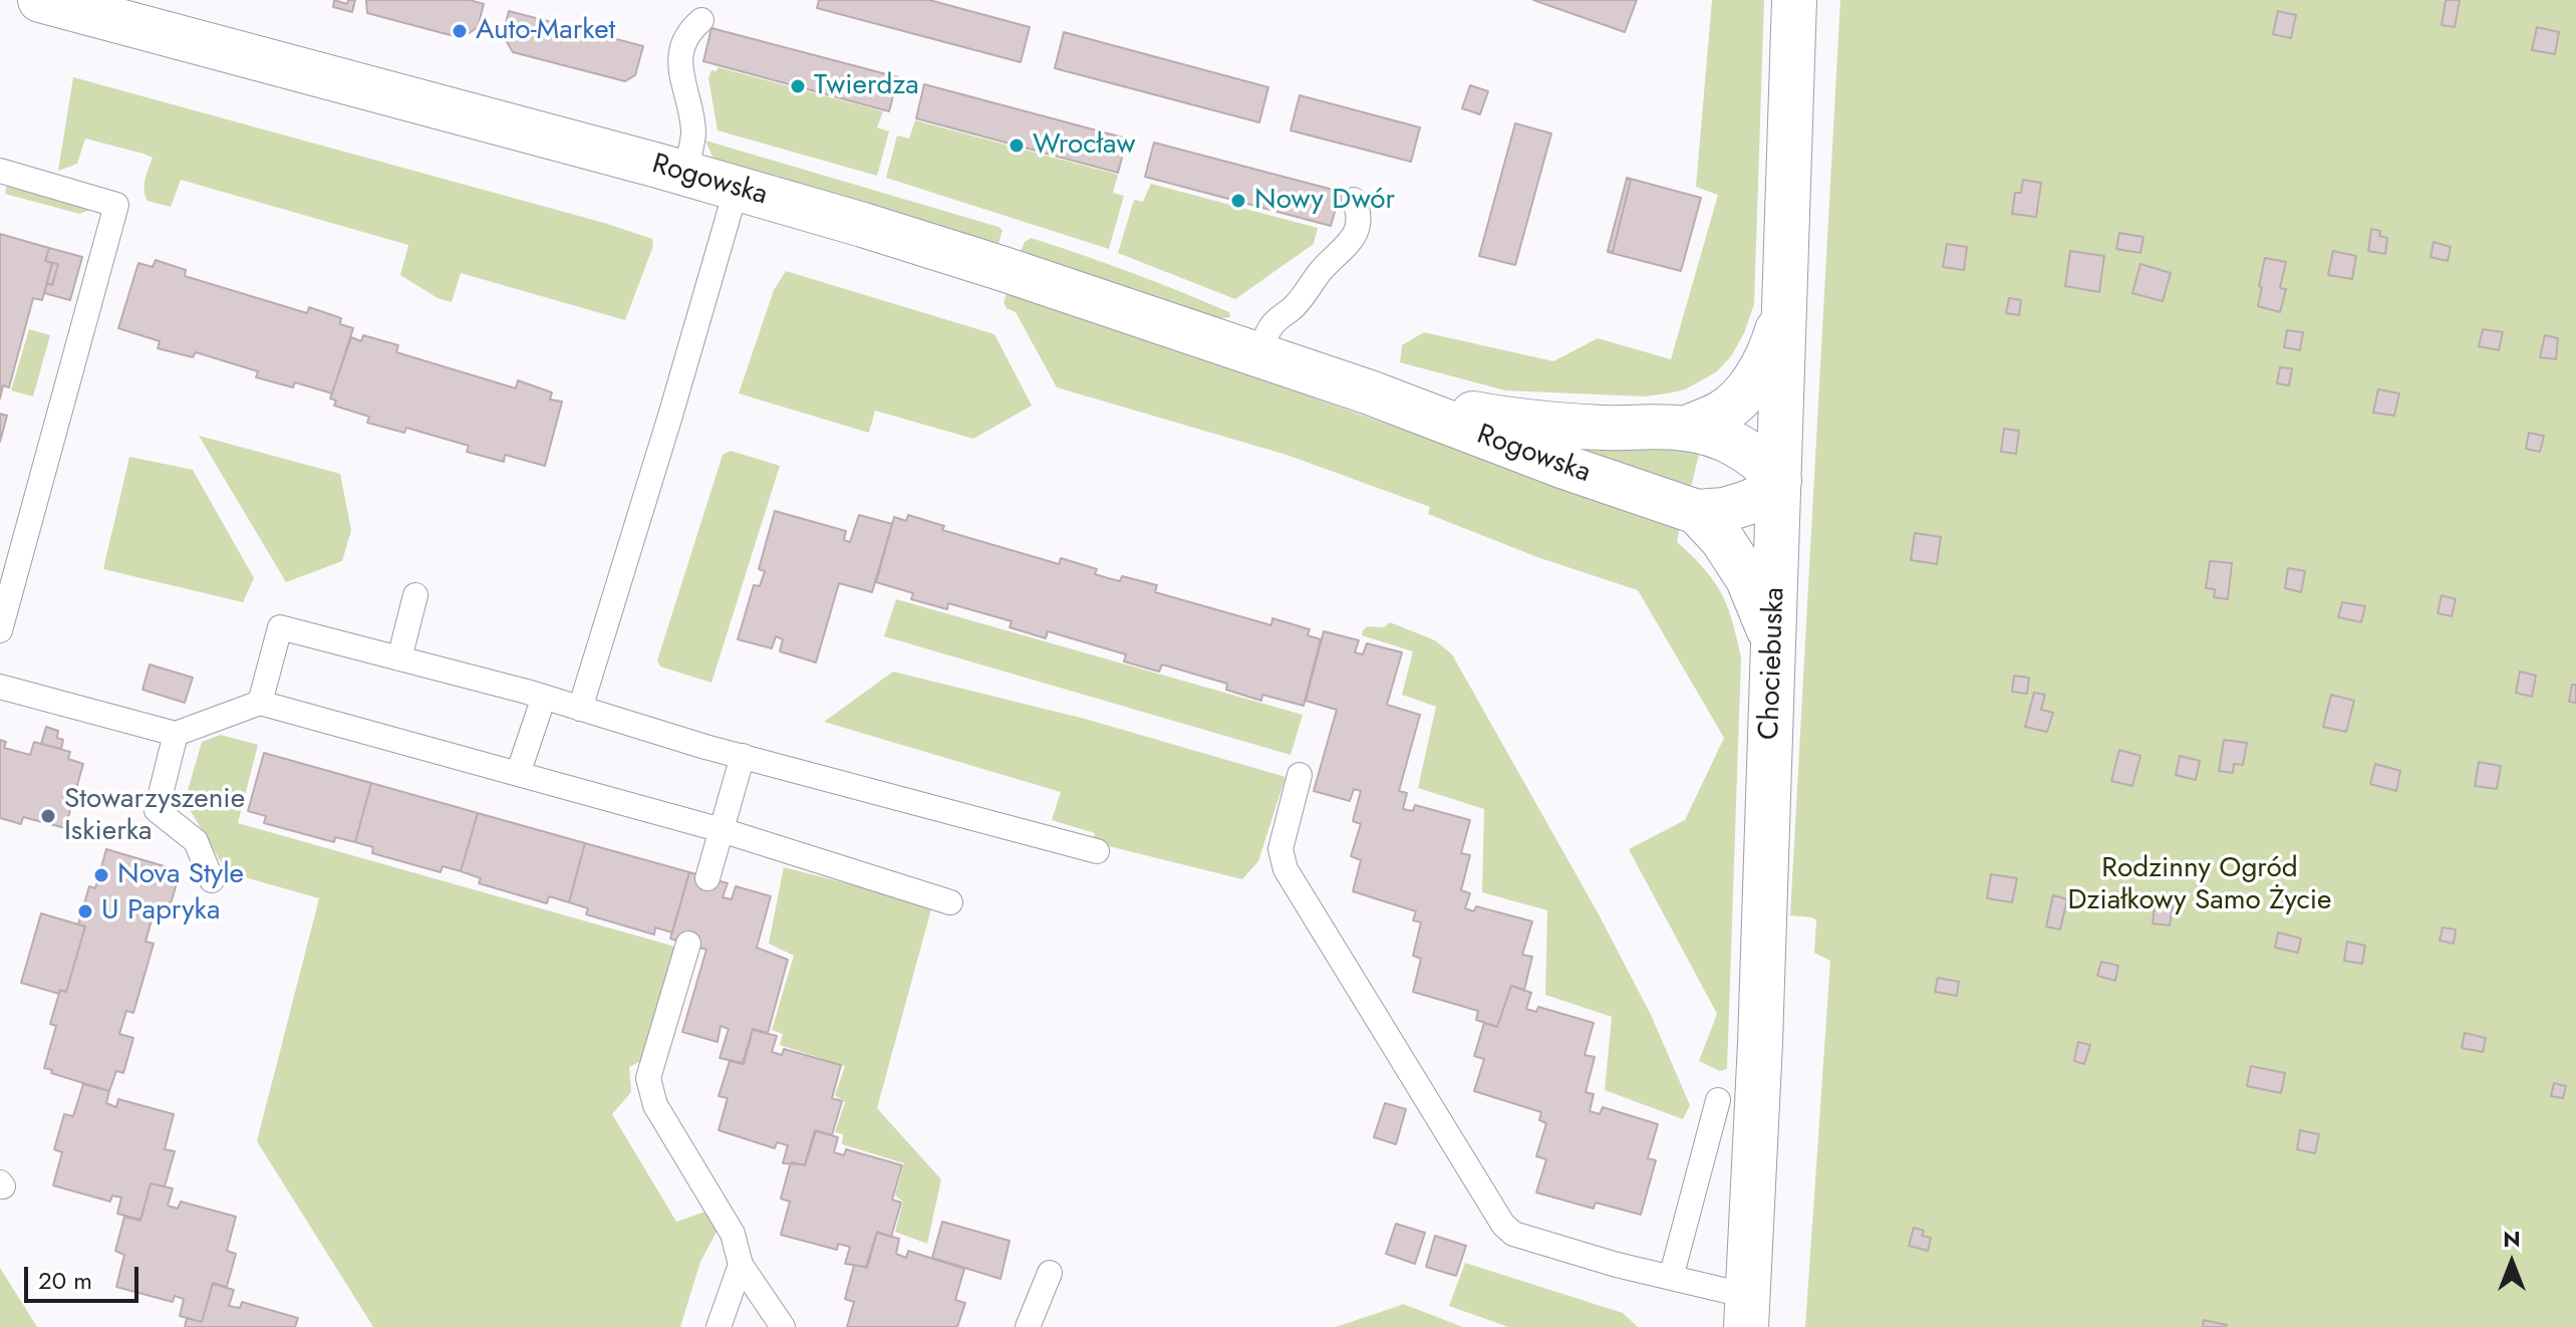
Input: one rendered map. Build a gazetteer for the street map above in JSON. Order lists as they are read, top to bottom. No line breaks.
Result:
{"streets":{"street":["Rogowska","Chociebuska"]},"crossings":[["Rogowska","Chociebuska"]],"parks":["Rodzinny Ogród Działkowy Samo Życie"],"places":["Auto-Market","Twierdza","Wrocław","Nowy Dwór","Stowarzyszenie Iskierka","Nova Style","U Papryka"],"scale_bar":"20 m","north":"top"}
